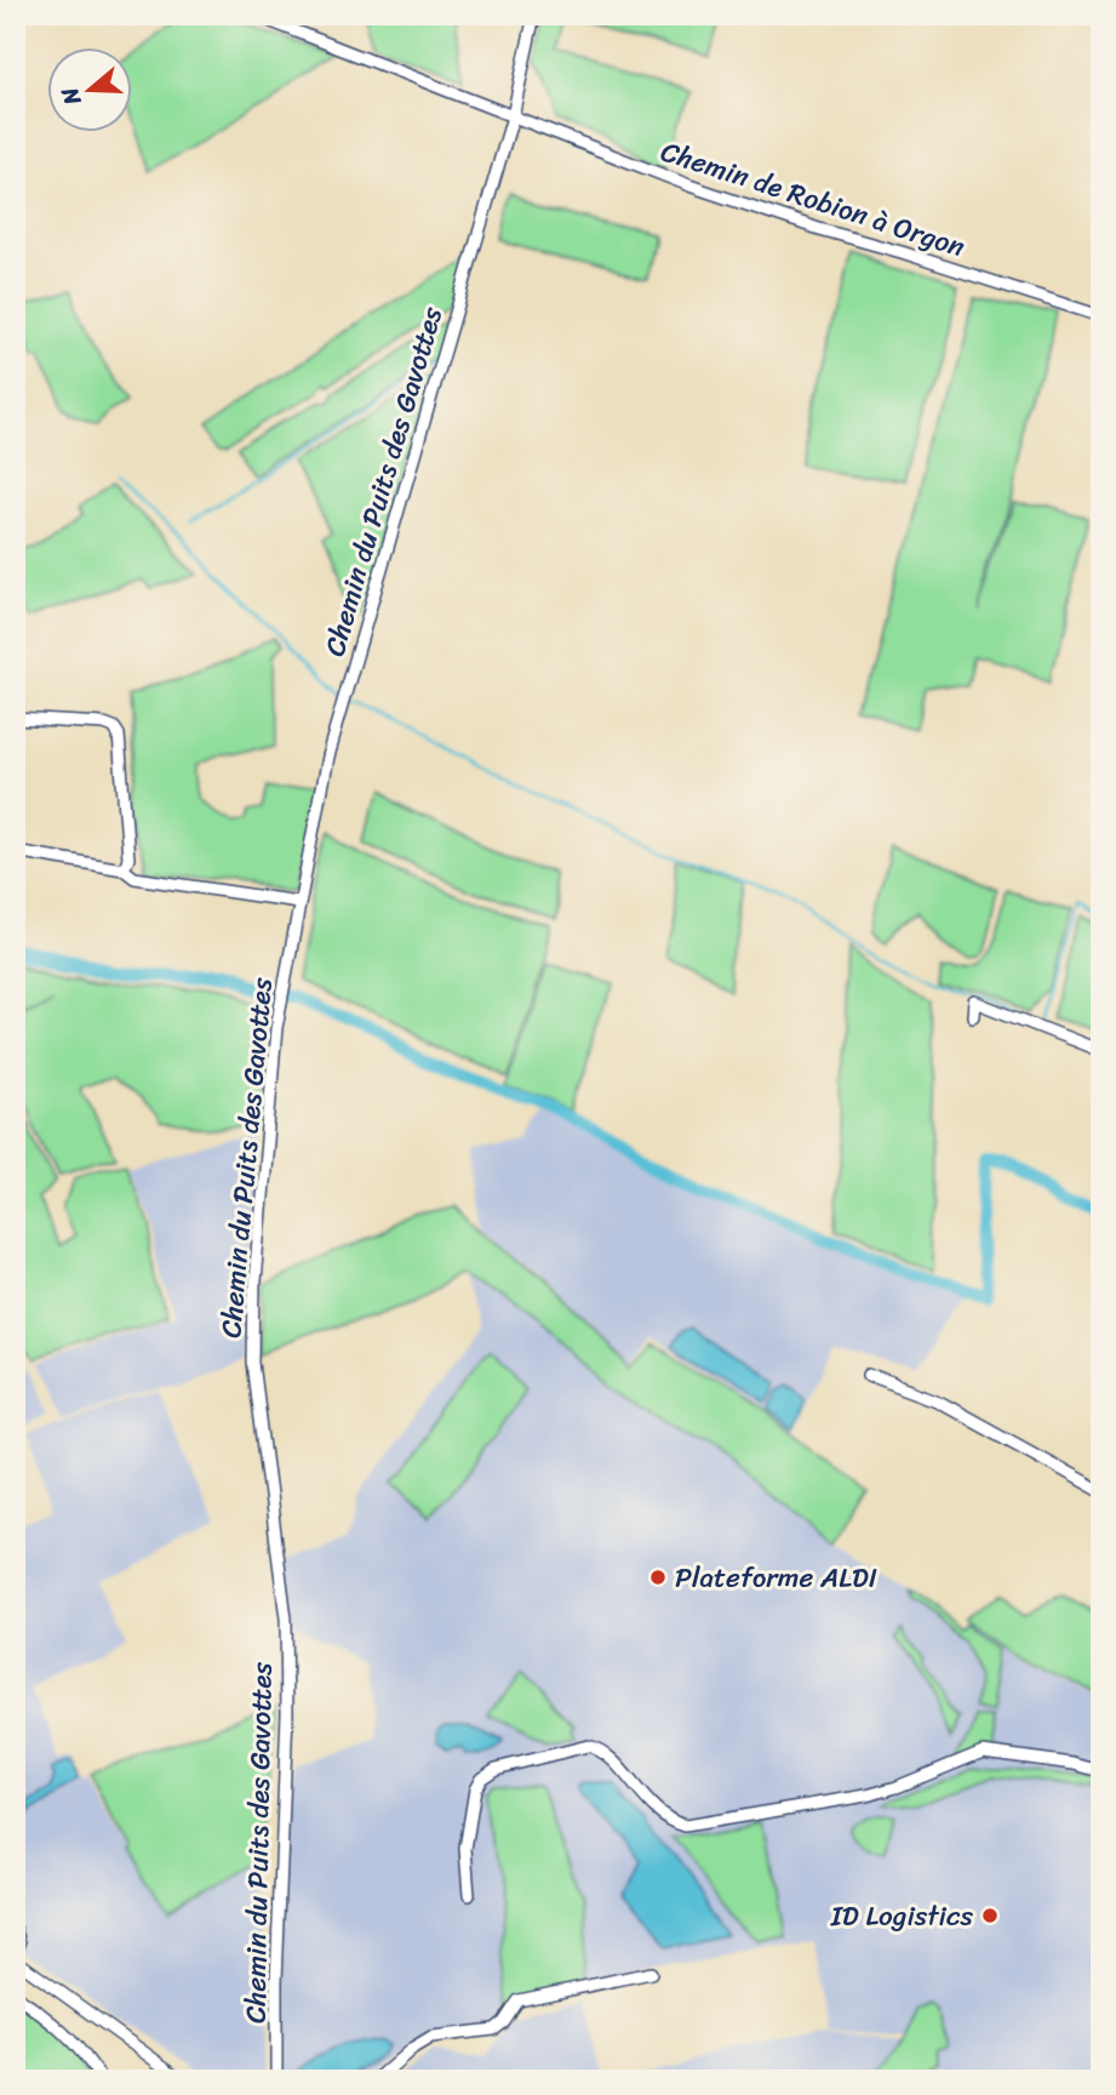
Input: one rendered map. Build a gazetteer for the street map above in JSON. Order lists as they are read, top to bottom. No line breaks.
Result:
{"streets":{"street":["Chemin de Robion à Orgon","Chemin du Puits des Gavottes"]},"crossings":[["Chemin de Robion à Orgon","Chemin du Puits des Gavottes"]],"places":["Plateforme ALDI","ID Logistics"],"north":"left"}
